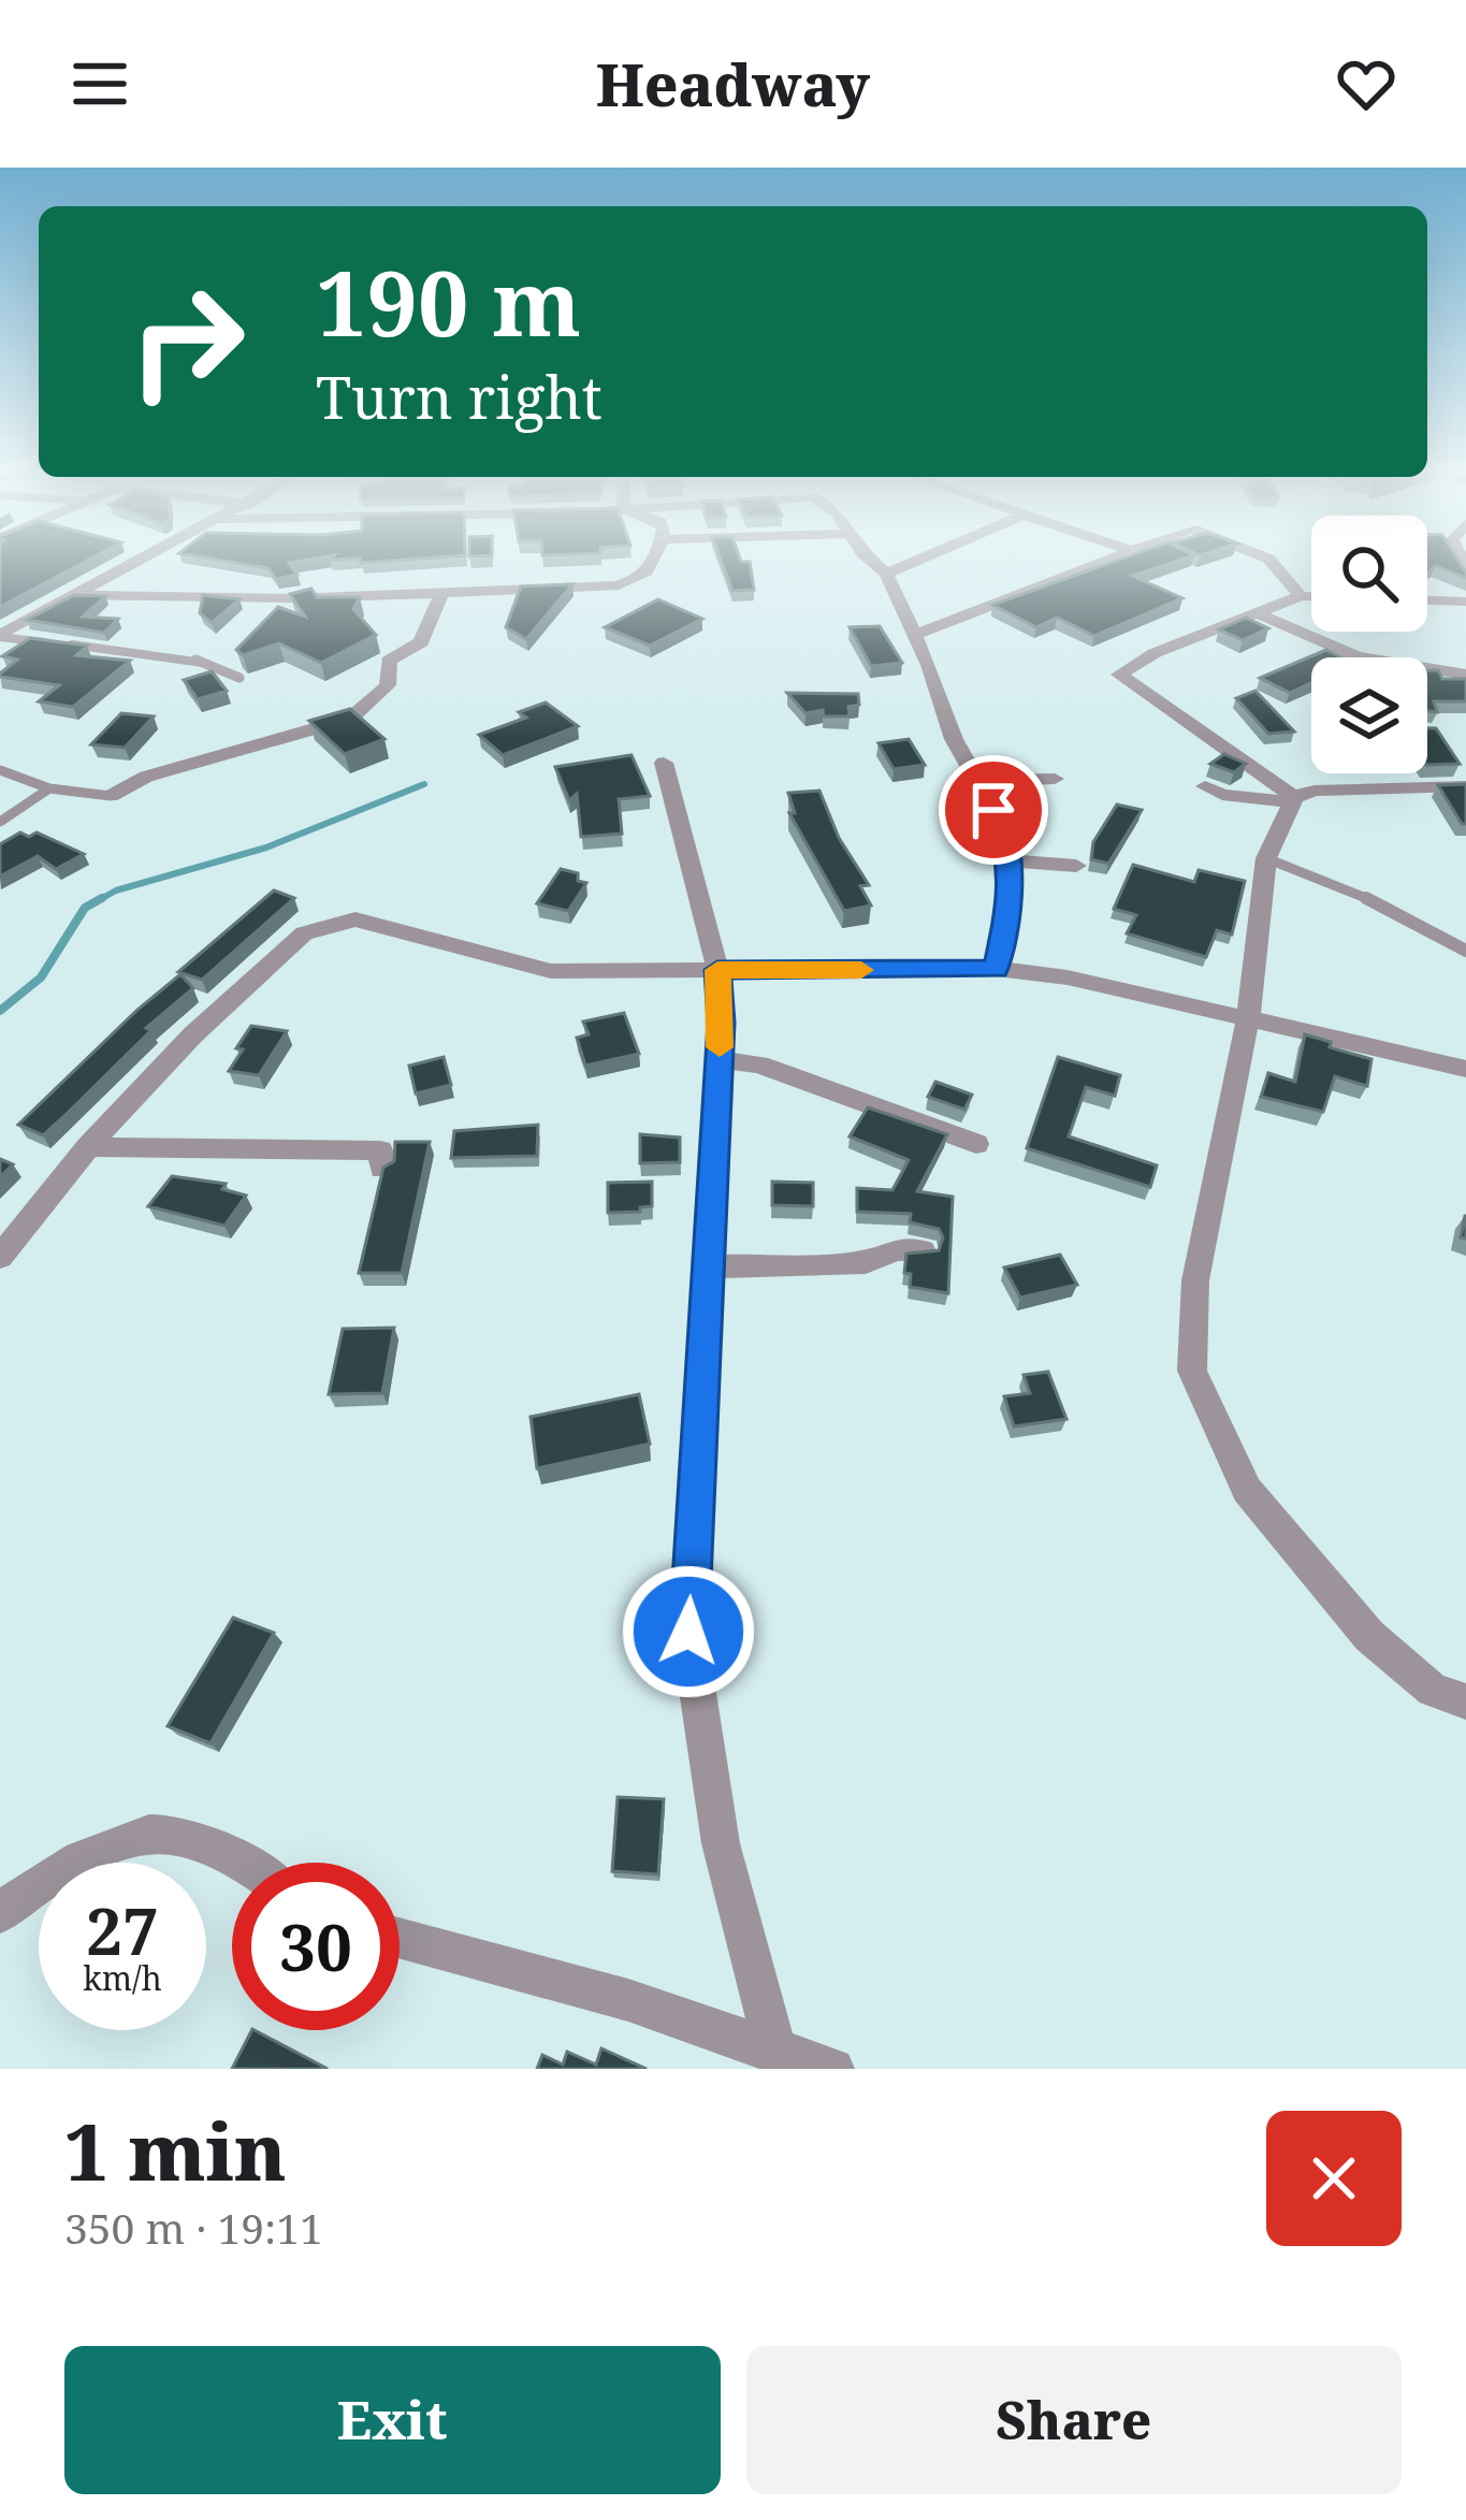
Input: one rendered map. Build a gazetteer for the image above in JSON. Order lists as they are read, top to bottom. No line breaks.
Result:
{"page":{"header":"Headway","turn":["190 m","Turn right"],"speed":"27 km/h","limit":"30","heading":["1 min","350 m · 19:11"],"buttons":["Exit","Share"]}}
